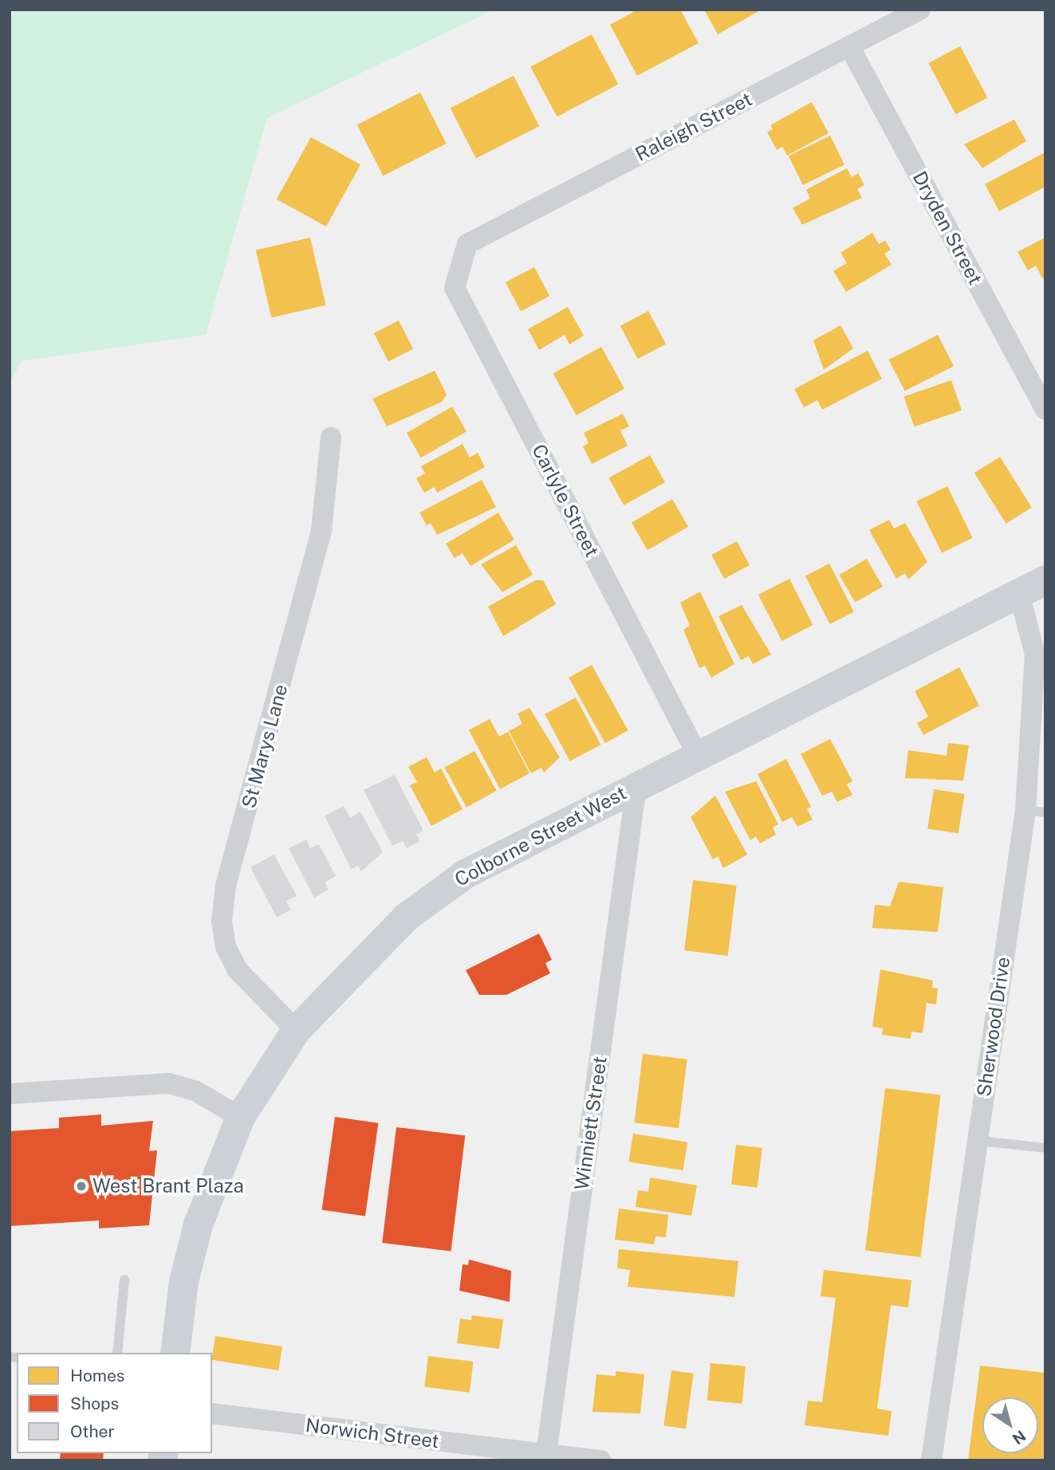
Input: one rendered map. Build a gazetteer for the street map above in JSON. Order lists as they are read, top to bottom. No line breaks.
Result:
{"streets":{"main road":["Colborne Street West"],"street":["Raleigh Street","Dryden Street","Carlyle Street","St Marys Lane","Sherwood Drive","Winniett Street","Norwich Street"]},"crossings":[["Raleigh Street","Dryden Street"],["Raleigh Street","Carlyle Street"],["Carlyle Street","Colborne Street West"],["St Marys Lane","Colborne Street West"],["Colborne Street West","Sherwood Drive"],["Colborne Street West","Winniett Street"],["Winniett Street","Norwich Street"]],"places":["West Brant Plaza"],"legend":["Homes","Shops","Other"],"north":"bottom right"}
